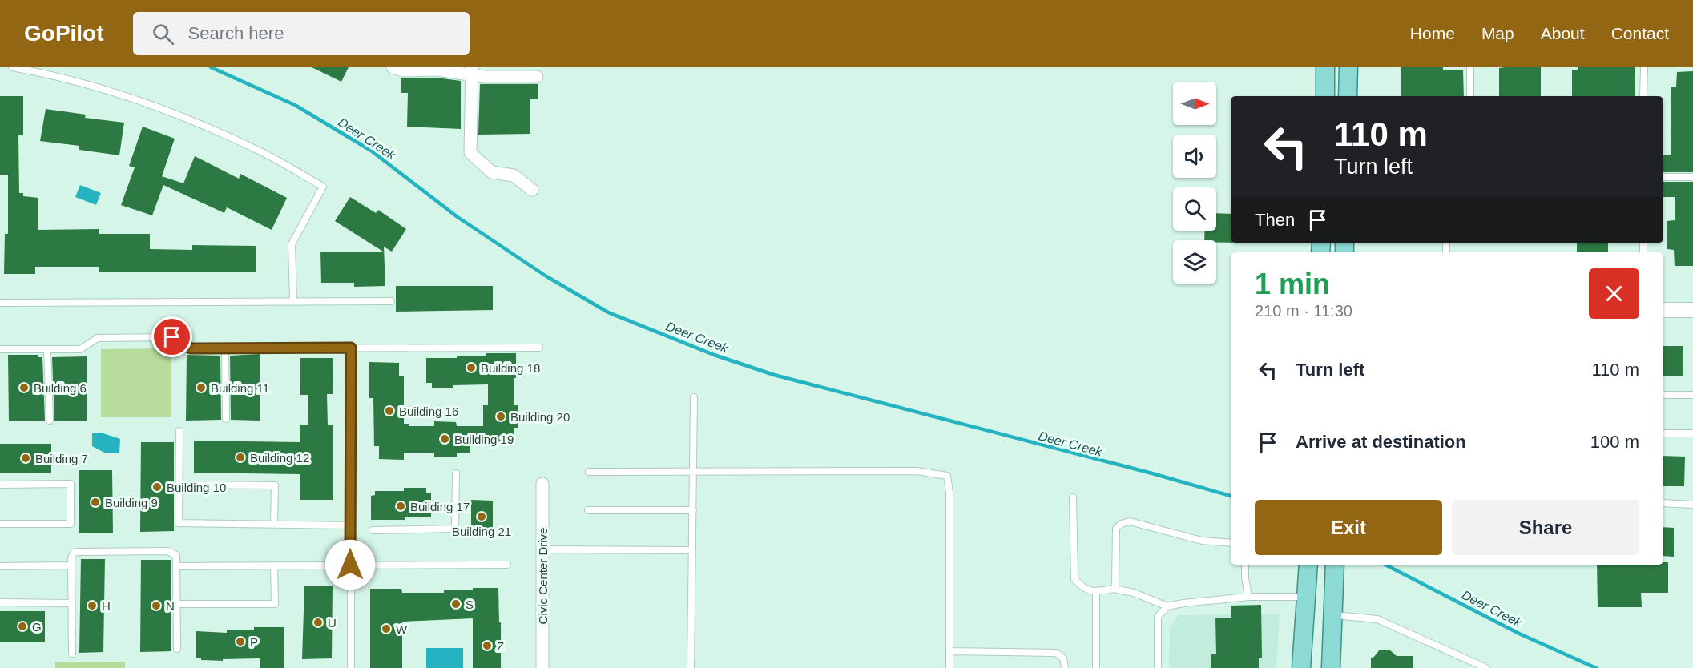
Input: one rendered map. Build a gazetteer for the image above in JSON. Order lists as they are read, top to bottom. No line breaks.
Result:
{"streets":{"street":["Civic Center Drive"]},"water":["Deer Creek"],"places":["Building 18","Building 6","Building 11","Building 16","Building 20","Building 19","Building 12","Building 7","Building 10","Building 9","Building 17","Building 21","S","H","N","U","G","W","P","Z"],"north":"right","page":{"header":"GoPilot","search":"Search here","nav":["Home","Map","About","Contact"],"turn":["110 m","Turn left"],"then":"Then","heading":["1 min","210 m · 11:30"],"list":[{"name":"Turn left","value":"110 m"},{"name":"Arrive at destination","value":"100 m"}],"buttons":["Exit","Share"]}}
